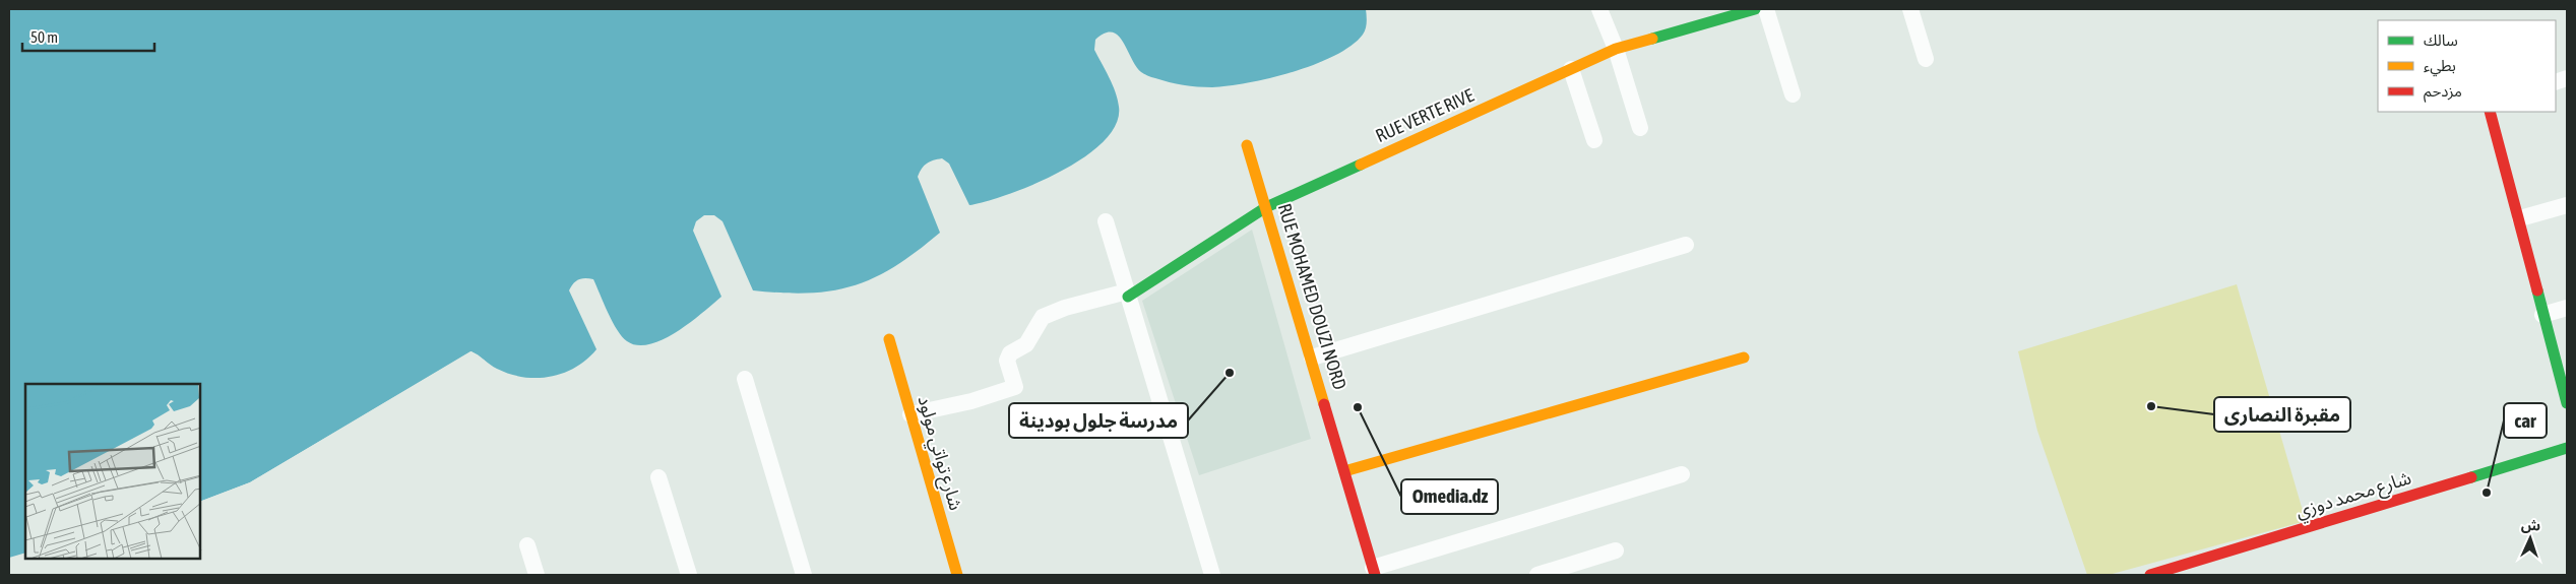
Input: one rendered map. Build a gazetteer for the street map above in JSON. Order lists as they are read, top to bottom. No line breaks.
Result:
{"streets":{"street":["RUE VERTE RIVE","RUE MOHAMED DOUZI NORD","شارع تواتي مولود","شارع محمد دوزي"]},"crossings":[["RUE VERTE RIVE","RUE MOHAMED DOUZI NORD"]],"places":["مدرسة جلول بودينة","مقبرة النصارى","Omedia.dz","car"],"legend":["سالك","بطيء","مزدحم"],"scale_bar":"50 m","north":"top"}
